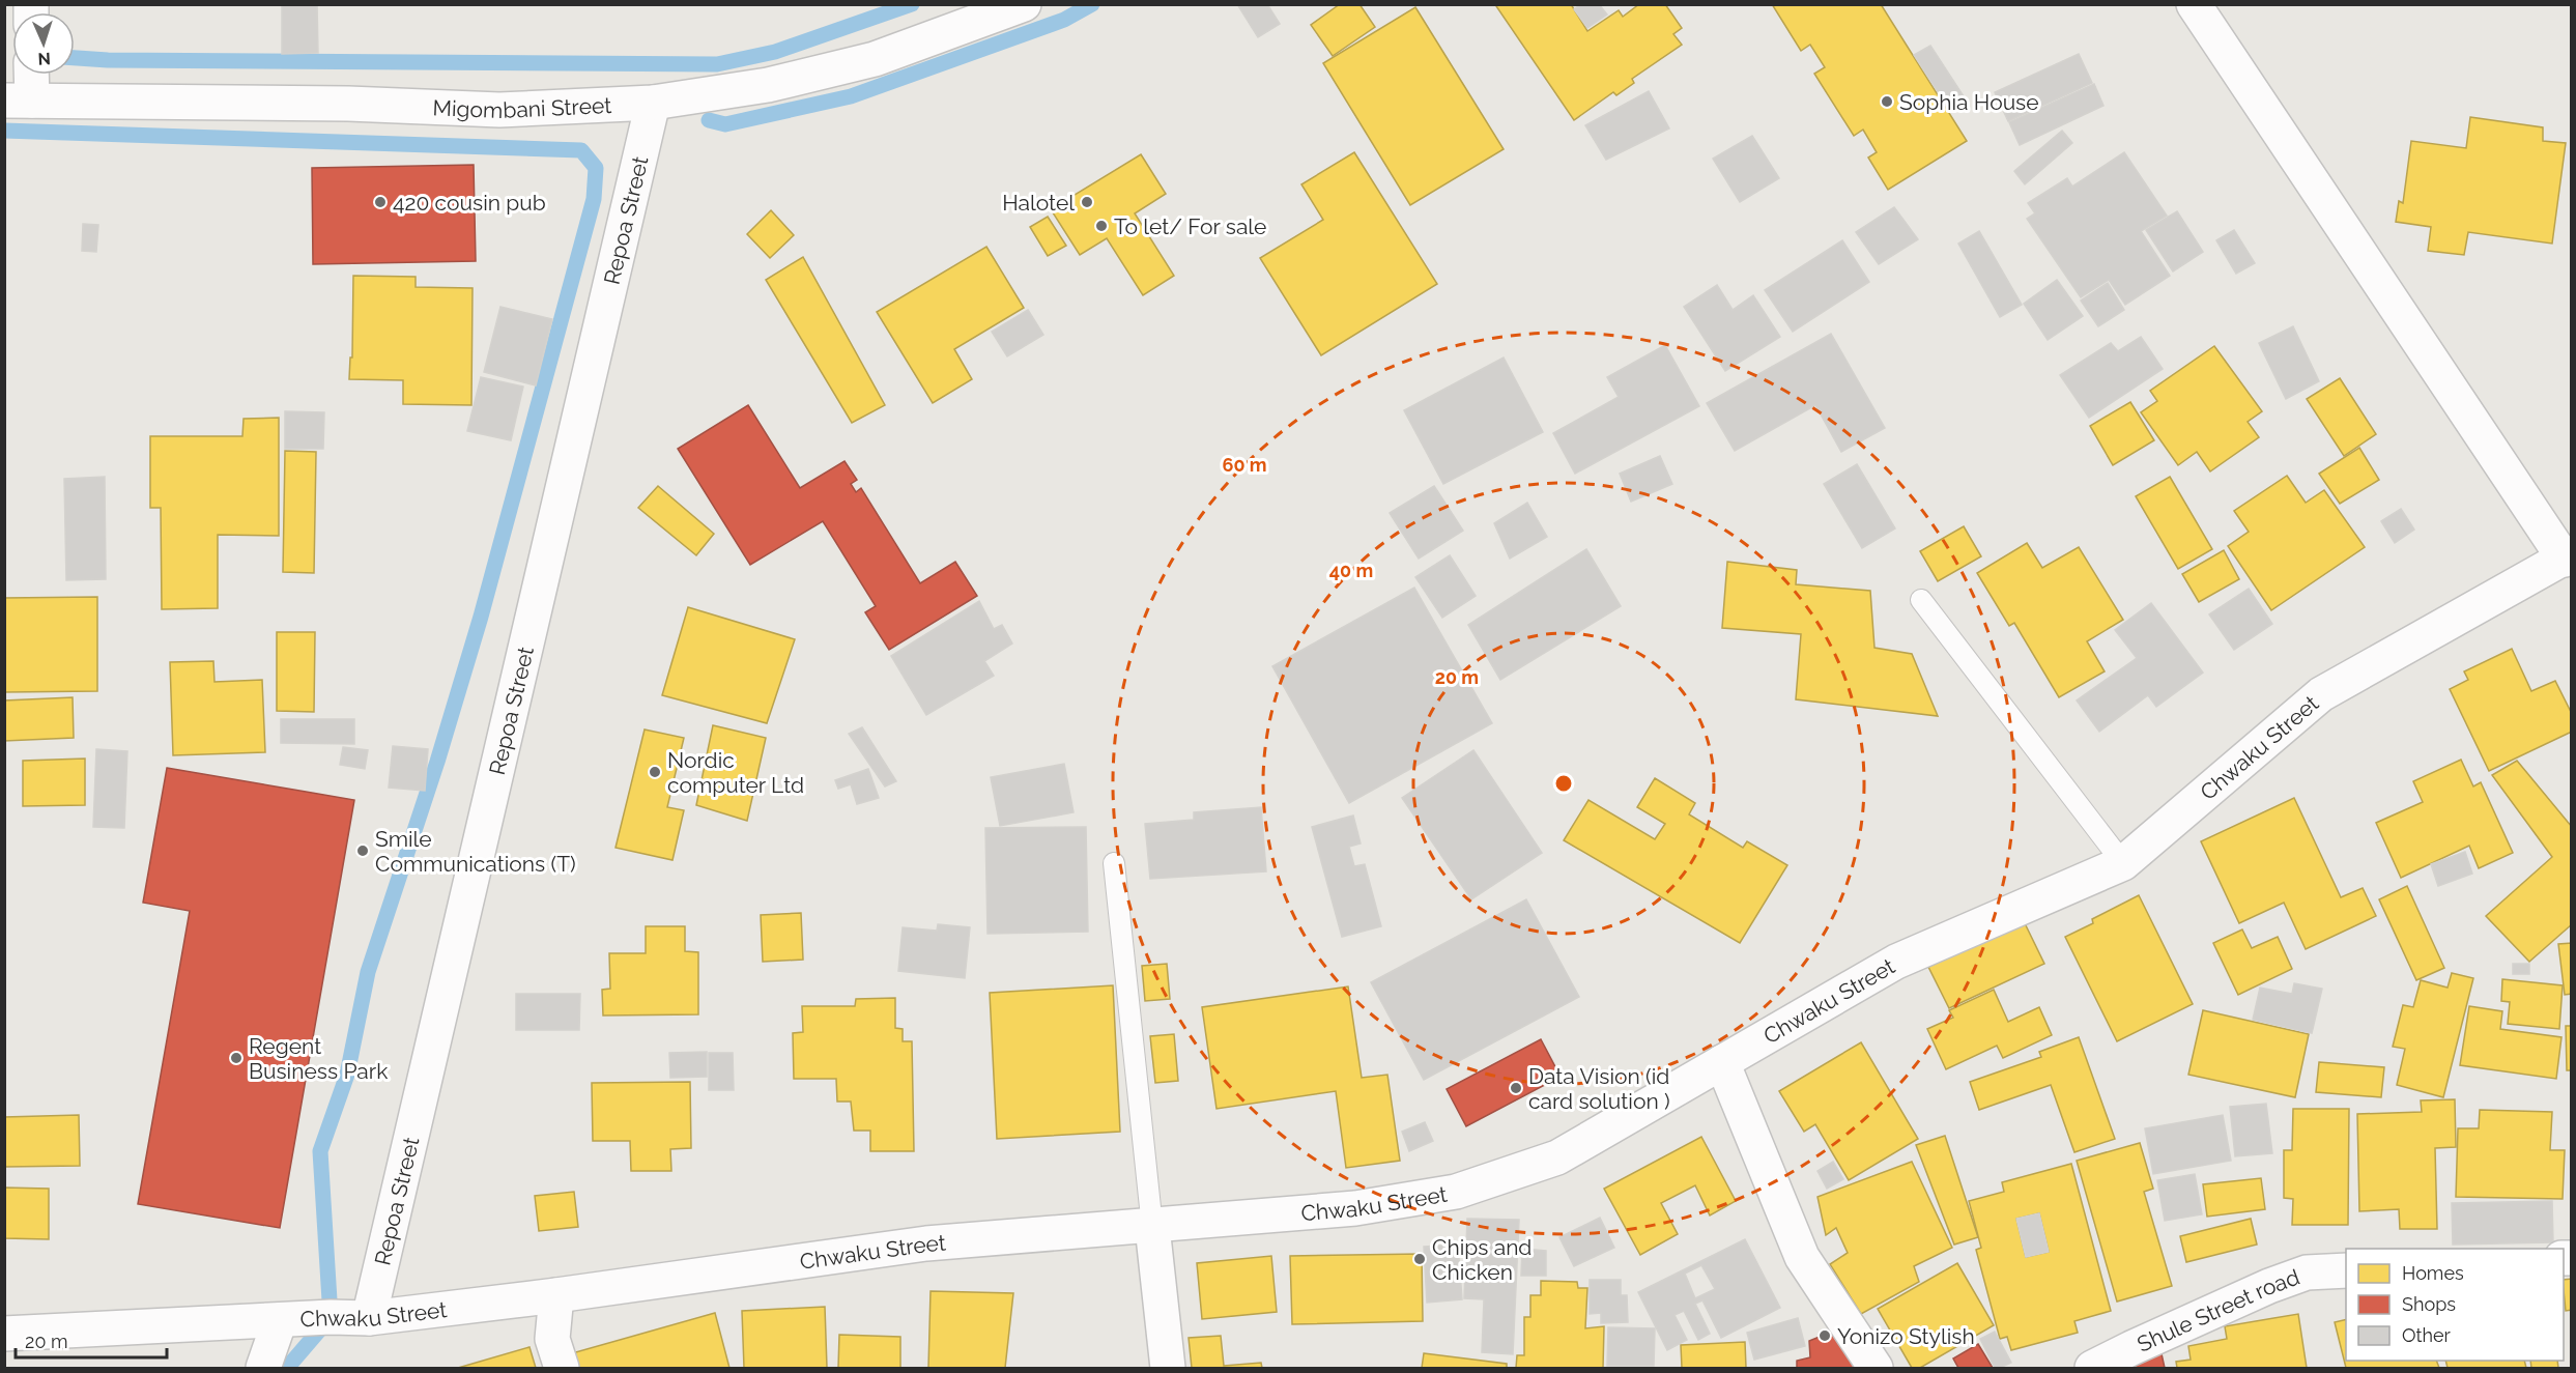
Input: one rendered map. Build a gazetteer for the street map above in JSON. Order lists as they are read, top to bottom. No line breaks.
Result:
{"streets":{"main road":["Migombani Street","Repoa Street","Chwaku Street","Shule Street road"]},"crossings":[["Migombani Street","Repoa Street"],["Repoa Street","Chwaku Street"]],"places":["Sophia House","420 cousin pub","Halotel","To let/ For sale","Nordic computer Ltd","Smile Communications (T)","Regent Business Park","Data Vision (id card solution )","Chips and Chicken","Yonizo Stylish"],"legend":["Homes","Shops","Other"],"scale_bar":"20 m","north":"bottom","rings":["60 m","40 m","20 m"]}
